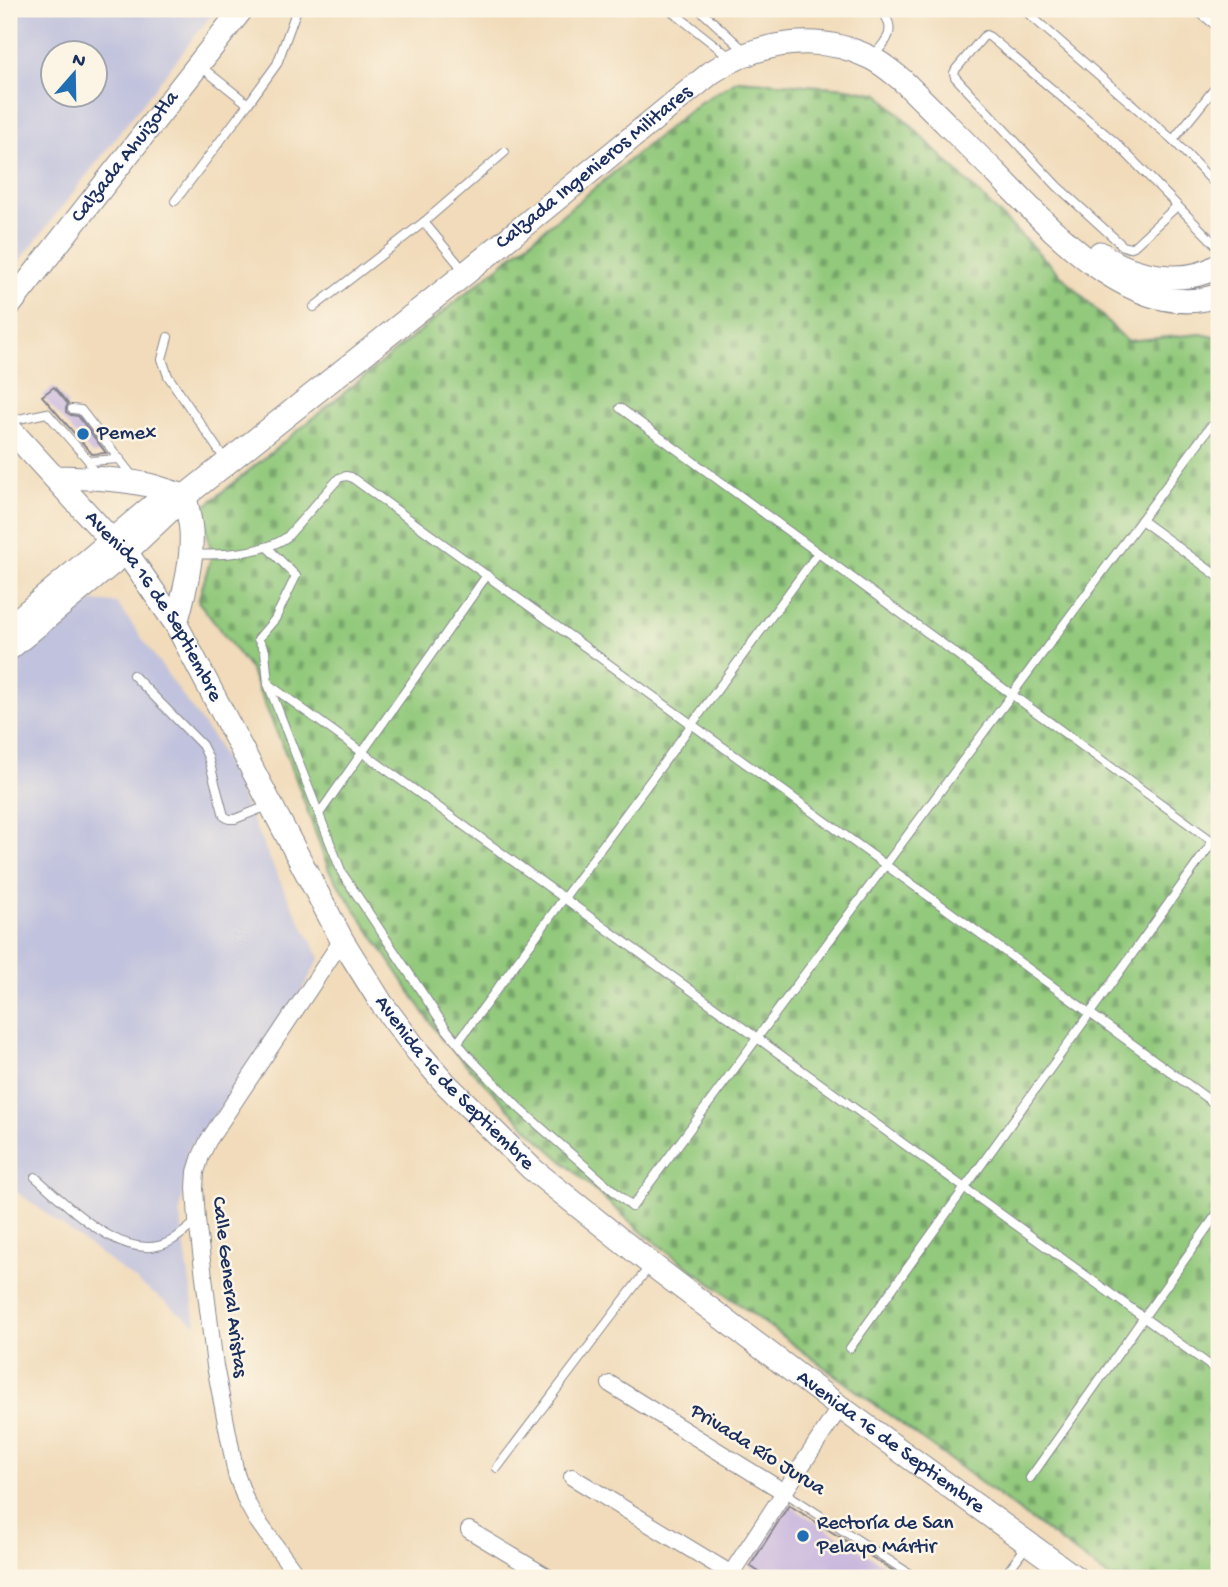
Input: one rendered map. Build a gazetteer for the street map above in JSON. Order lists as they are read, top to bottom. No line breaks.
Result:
{"streets":{"main road":["Calzada Ahuizotla","Calzada Ingenieros Militares","Avenida 16 de Septiembre"],"street":["Calle General Aristas","Privada Río Jurua"]},"crossings":[["Calzada Ingenieros Militares","Avenida 16 de Septiembre"],["Avenida 16 de Septiembre","Calle General Aristas"]],"places":["Pemex","Rectoría de San Pelayo Mártir"],"north":"top"}
